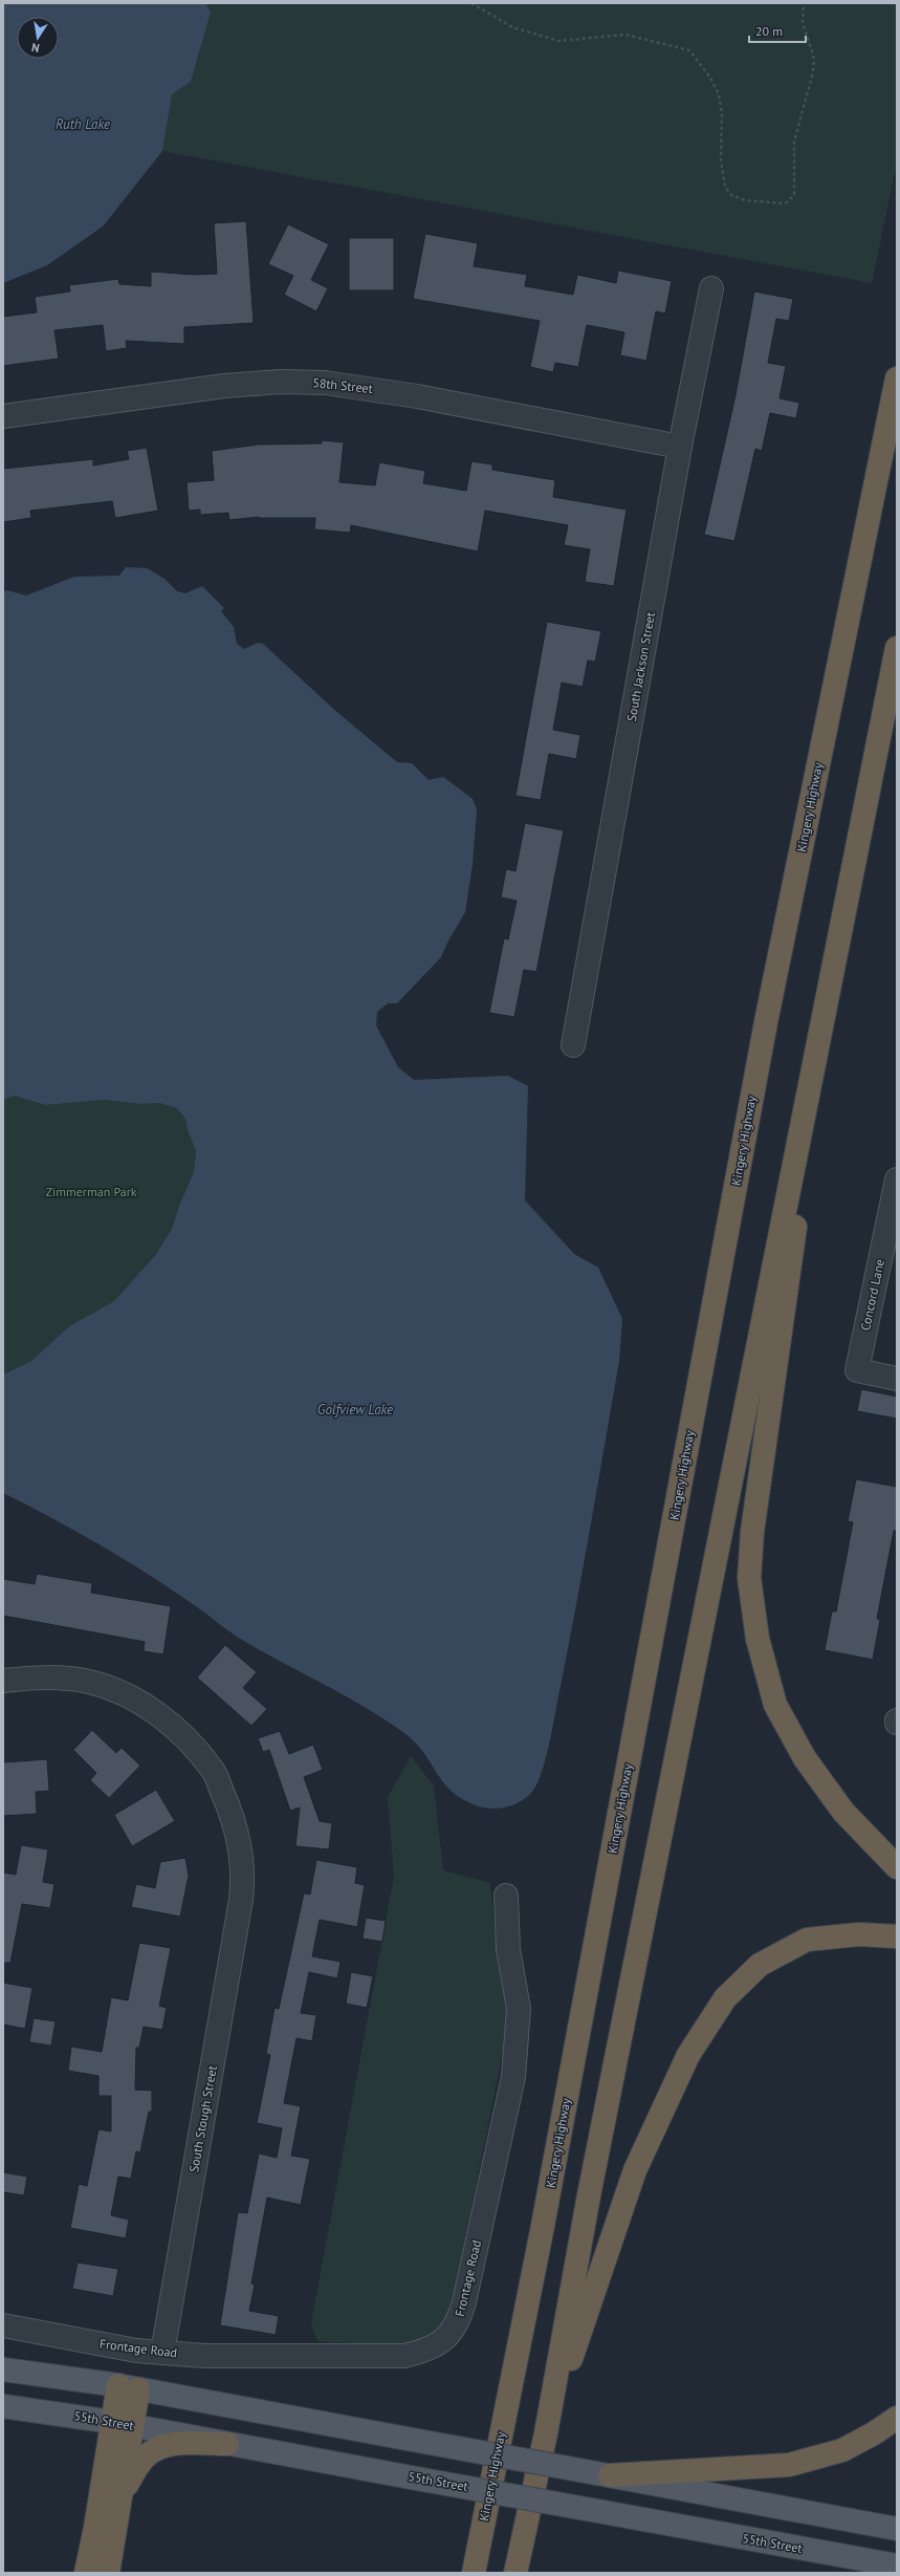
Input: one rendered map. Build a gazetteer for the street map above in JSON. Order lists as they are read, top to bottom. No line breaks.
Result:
{"streets":{"highway":["Kingery Highway"],"main road":["55th Street"],"street":["58th Street","South Jackson Street","Concord Lane","South Stough Street","Frontage Road"]},"crossings":[["58th Street","South Jackson Street"],["South Stough Street","Frontage Road"]],"water":["Ruth Lake","Golfview Lake"],"parks":["Zimmerman Park"],"scale_bar":"20 m","north":"bottom"}
